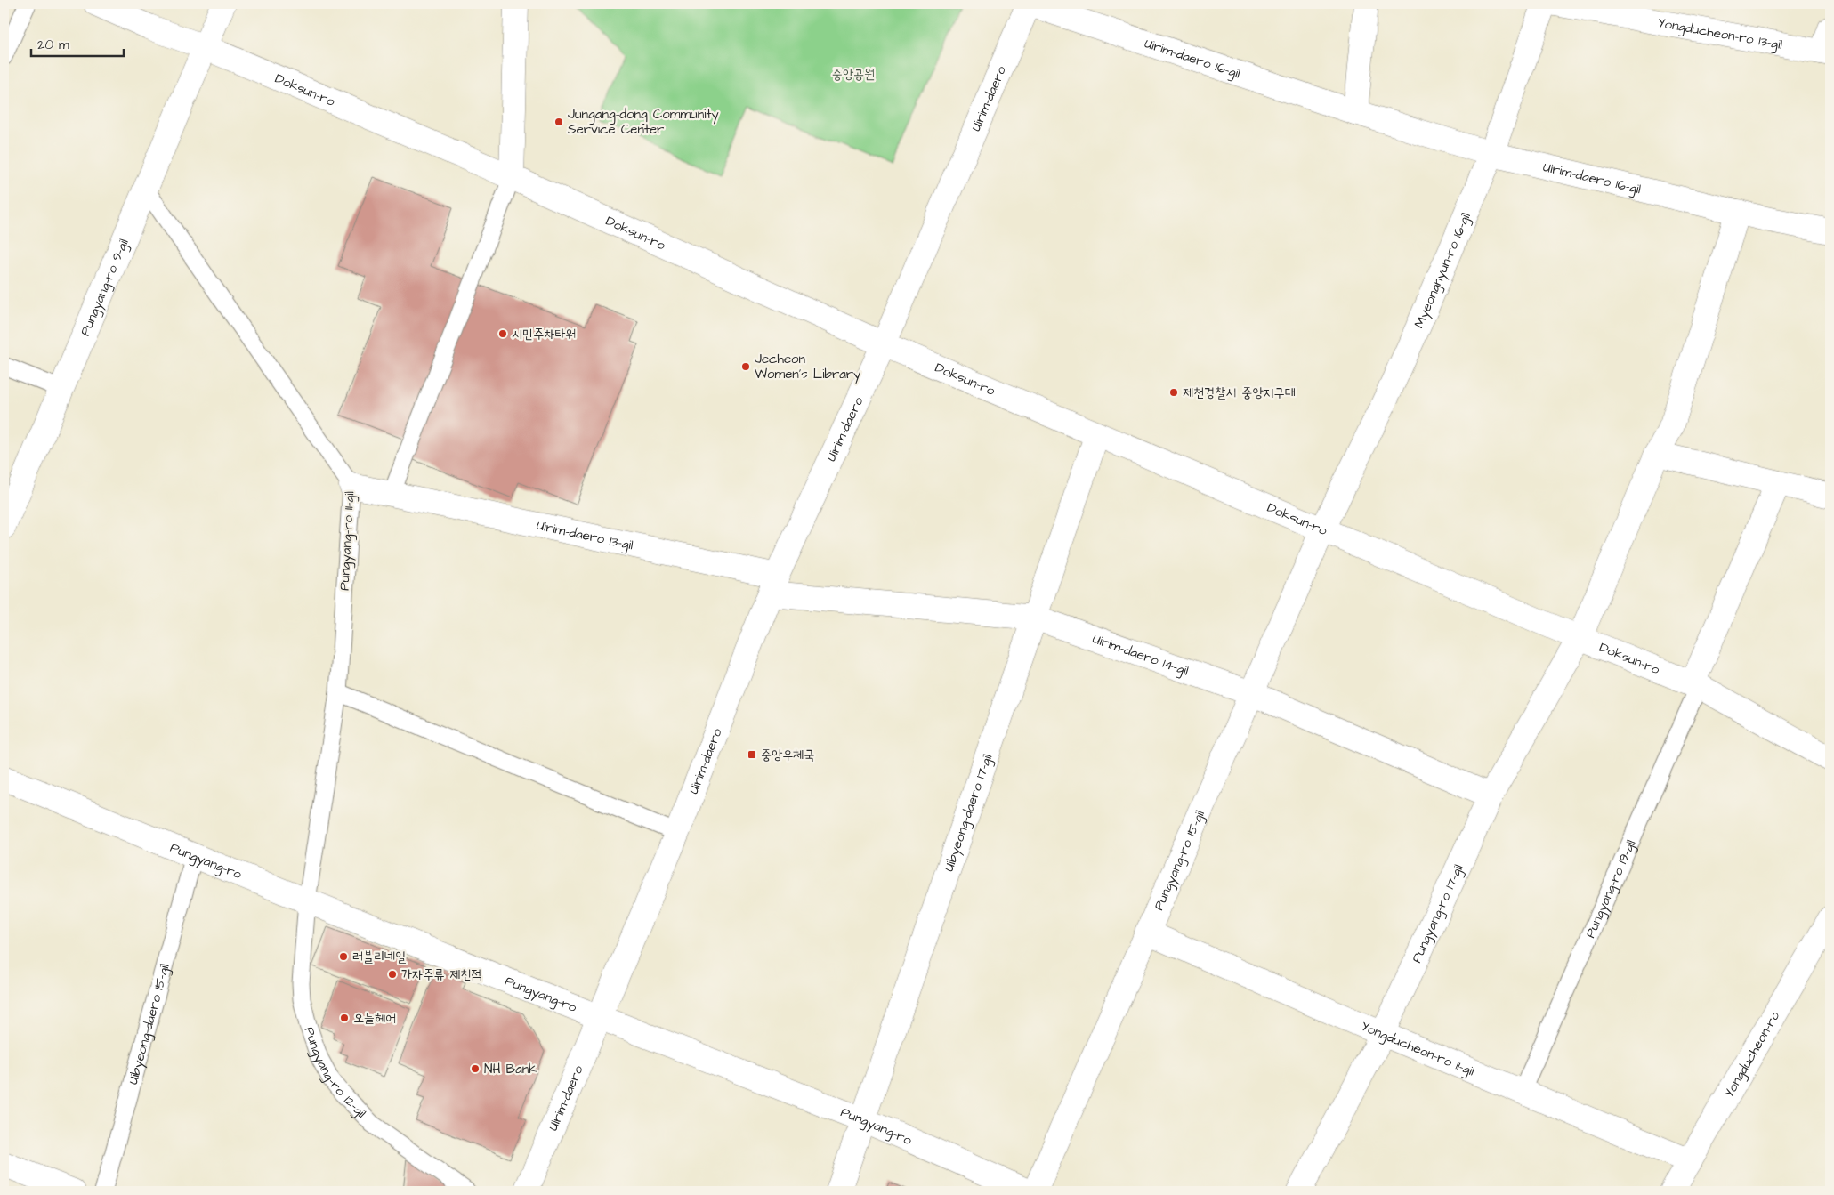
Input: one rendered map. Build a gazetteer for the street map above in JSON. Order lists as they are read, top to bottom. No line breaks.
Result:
{"streets":{"street":["Yongducheon-ro 13-gil","Uirim-daero 16-gil","Doksun-ro","Uirim-daero","Myeongnyun-ro 16-gil","Pungyang-ro 9-gil","Uirim-daero 13-gil","Uirim-daero 14-gil","Uibyeong-daero 17-gil","Pungyang-ro","Pungyang-ro 15-gil","Pungyang-ro 17-gil","Yongducheon-ro 11-gil","Yongducheon-ro"],"lane":["Pungyang-ro 11-gil","Pungyang-ro 19-gil","Uibyeong-daero 15-gil","Pungyang-ro 12-gil"]},"crossings":[["Uirim-daero 16-gil","Uirim-daero"],["Uirim-daero 16-gil","Myeongnyun-ro 16-gil"],["Uirim-daero 16-gil","Pungyang-ro 17-gil"],["Doksun-ro","Uirim-daero"],["Doksun-ro","Myeongnyun-ro 16-gil"],["Doksun-ro","Pungyang-ro 9-gil"],["Doksun-ro","Uibyeong-daero 17-gil"],["Doksun-ro","Pungyang-ro 15-gil"],["Doksun-ro","Pungyang-ro 19-gil"],["Doksun-ro","Pungyang-ro 17-gil"],["Uirim-daero","Uirim-daero 13-gil"],["Uirim-daero","Uirim-daero 14-gil"],["Uirim-daero","Pungyang-ro"],["Myeongnyun-ro 16-gil","Pungyang-ro 15-gil"],["Pungyang-ro 9-gil","Pungyang-ro 11-gil"],["Uirim-daero 13-gil","Pungyang-ro 11-gil"],["Uirim-daero 13-gil","Uirim-daero 14-gil"],["Pungyang-ro 11-gil","Pungyang-ro"],["Pungyang-ro 11-gil","Pungyang-ro 12-gil"],["Uirim-daero 14-gil","Uibyeong-daero 17-gil"],["Uirim-daero 14-gil","Pungyang-ro 15-gil"],["Uirim-daero 14-gil","Pungyang-ro 17-gil"],["Uibyeong-daero 17-gil","Pungyang-ro"],["Pungyang-ro","Uibyeong-daero 15-gil"],["Pungyang-ro","Pungyang-ro 12-gil"],["Pungyang-ro 15-gil","Yongducheon-ro 11-gil"],["Pungyang-ro 19-gil","Yongducheon-ro 11-gil"],["Pungyang-ro 17-gil","Yongducheon-ro 11-gil"],["Yongducheon-ro 11-gil","Yongducheon-ro"]],"parks":["중앙공원"],"places":{"other":["Jungang-dong Community Service Center","시민주차타워","Jecheon Women's Library","제천경찰서 중앙지구대","러블리네일","가자주류 제천점","오늘헤어","NH Bank"],"transit":["중앙우체국"]},"scale_bar":"20 m"}
